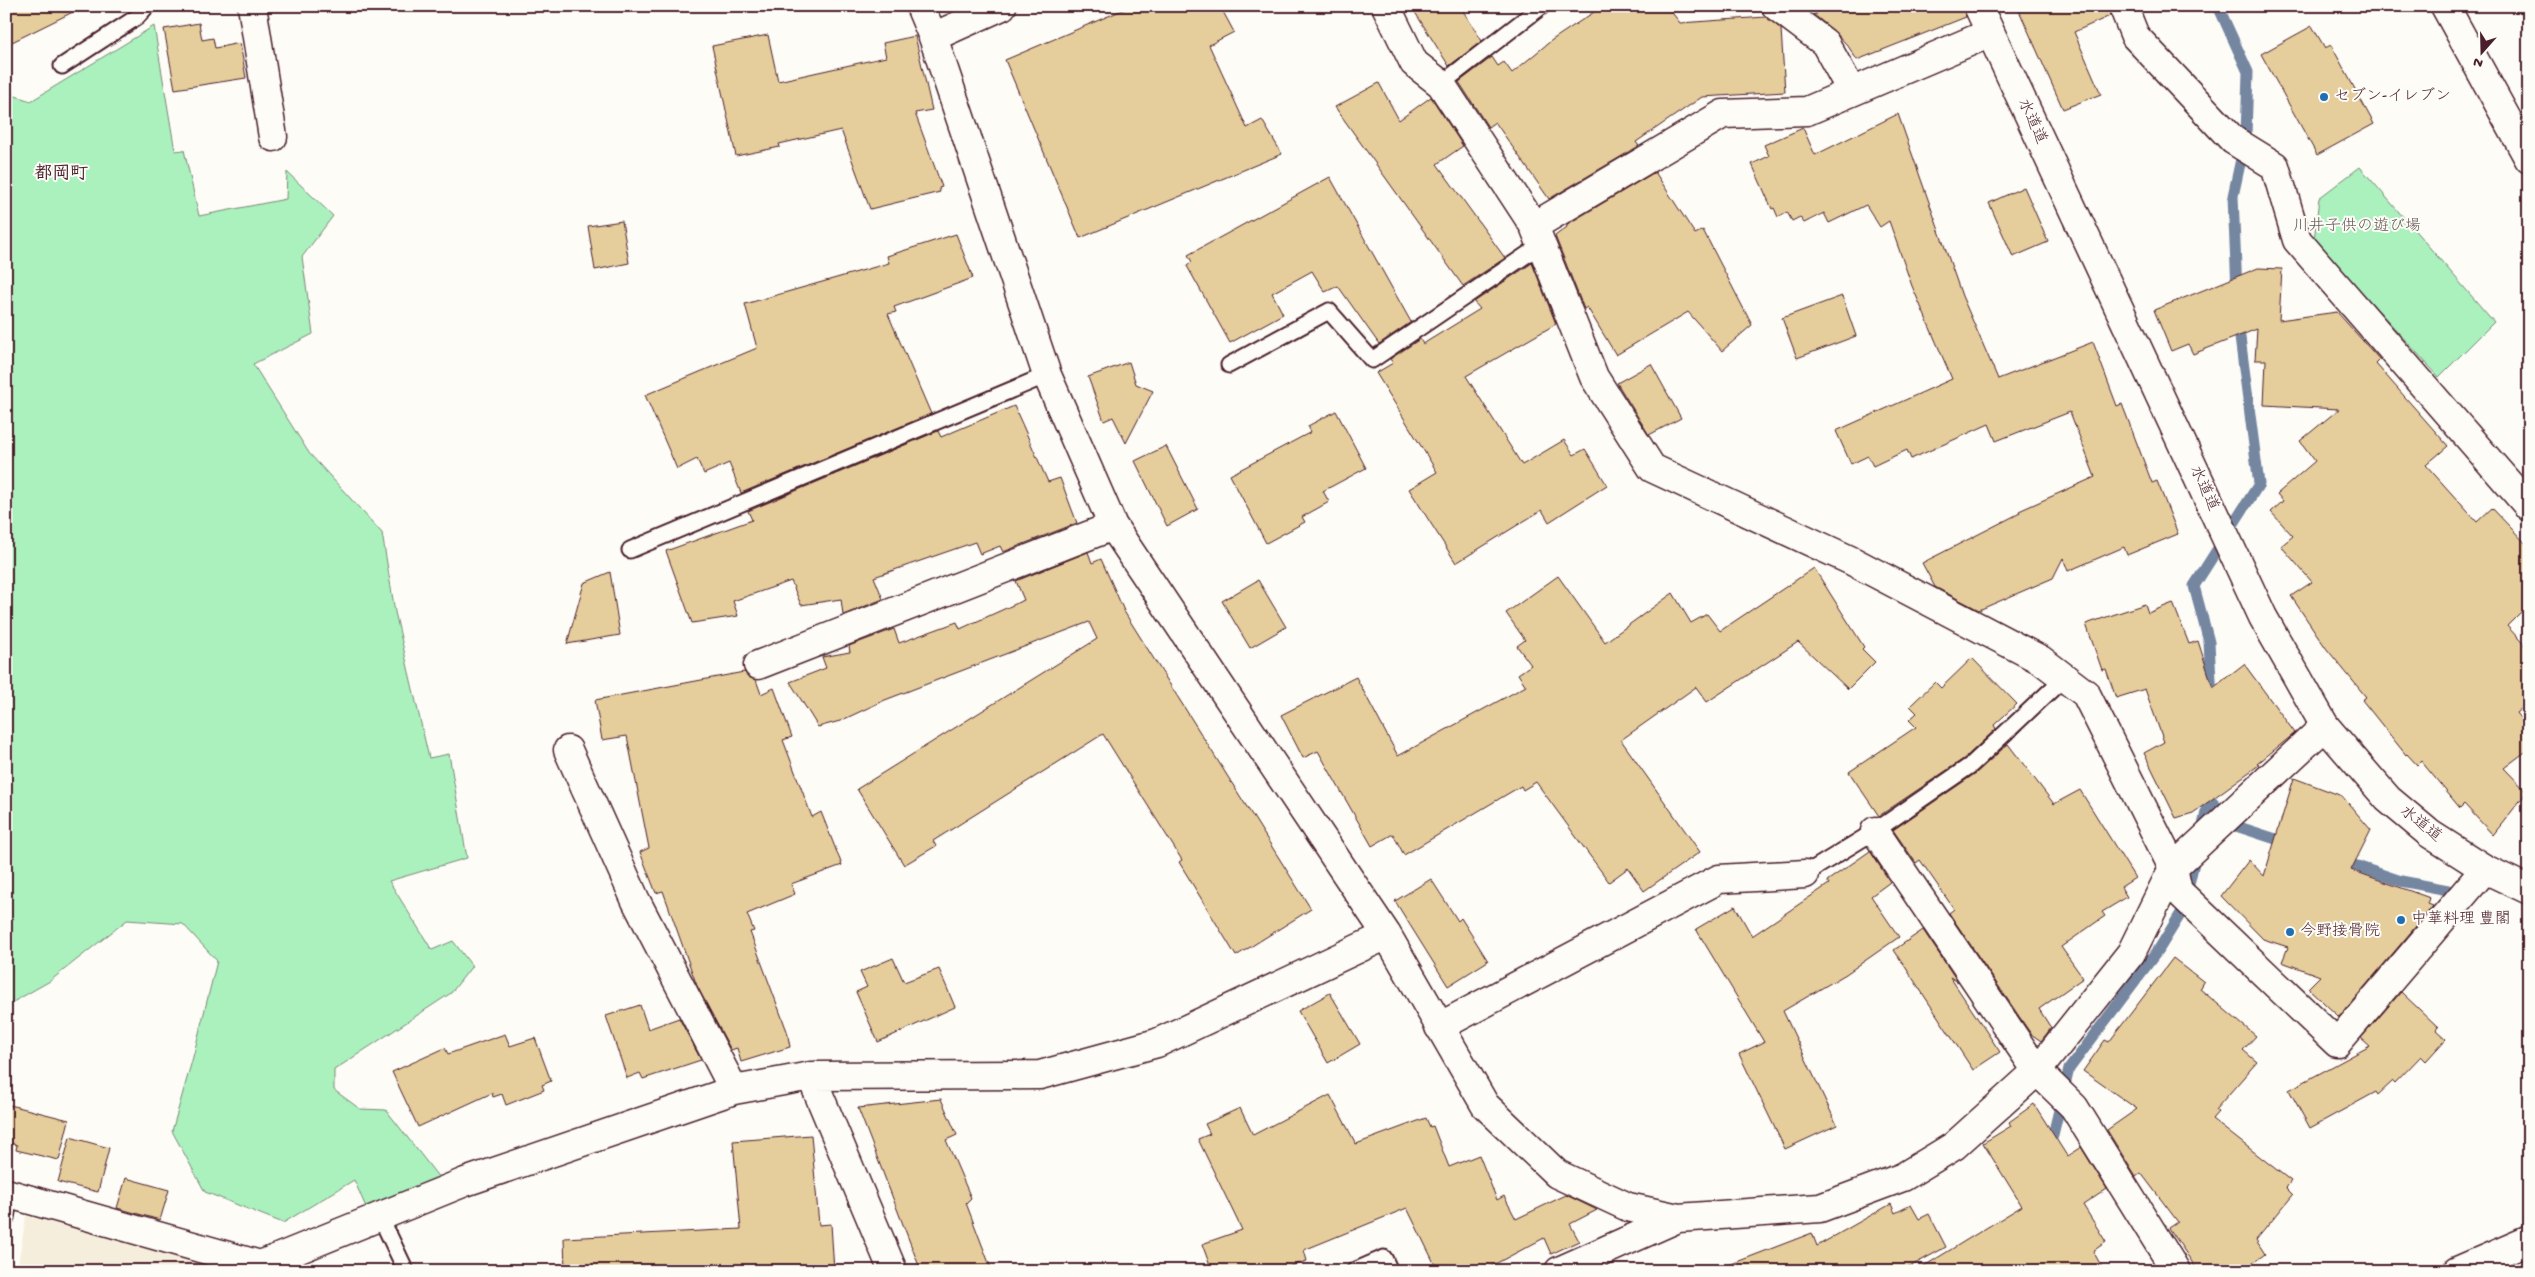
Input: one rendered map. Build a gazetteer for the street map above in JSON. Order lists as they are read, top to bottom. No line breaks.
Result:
{"streets":{"main road":["水道道"]},"districts":["都岡町"],"parks":["川井子供の遊び場"],"places":["セブン-イレブン","中華料理 豊閣","今野接骨院"],"north":"bottom"}
